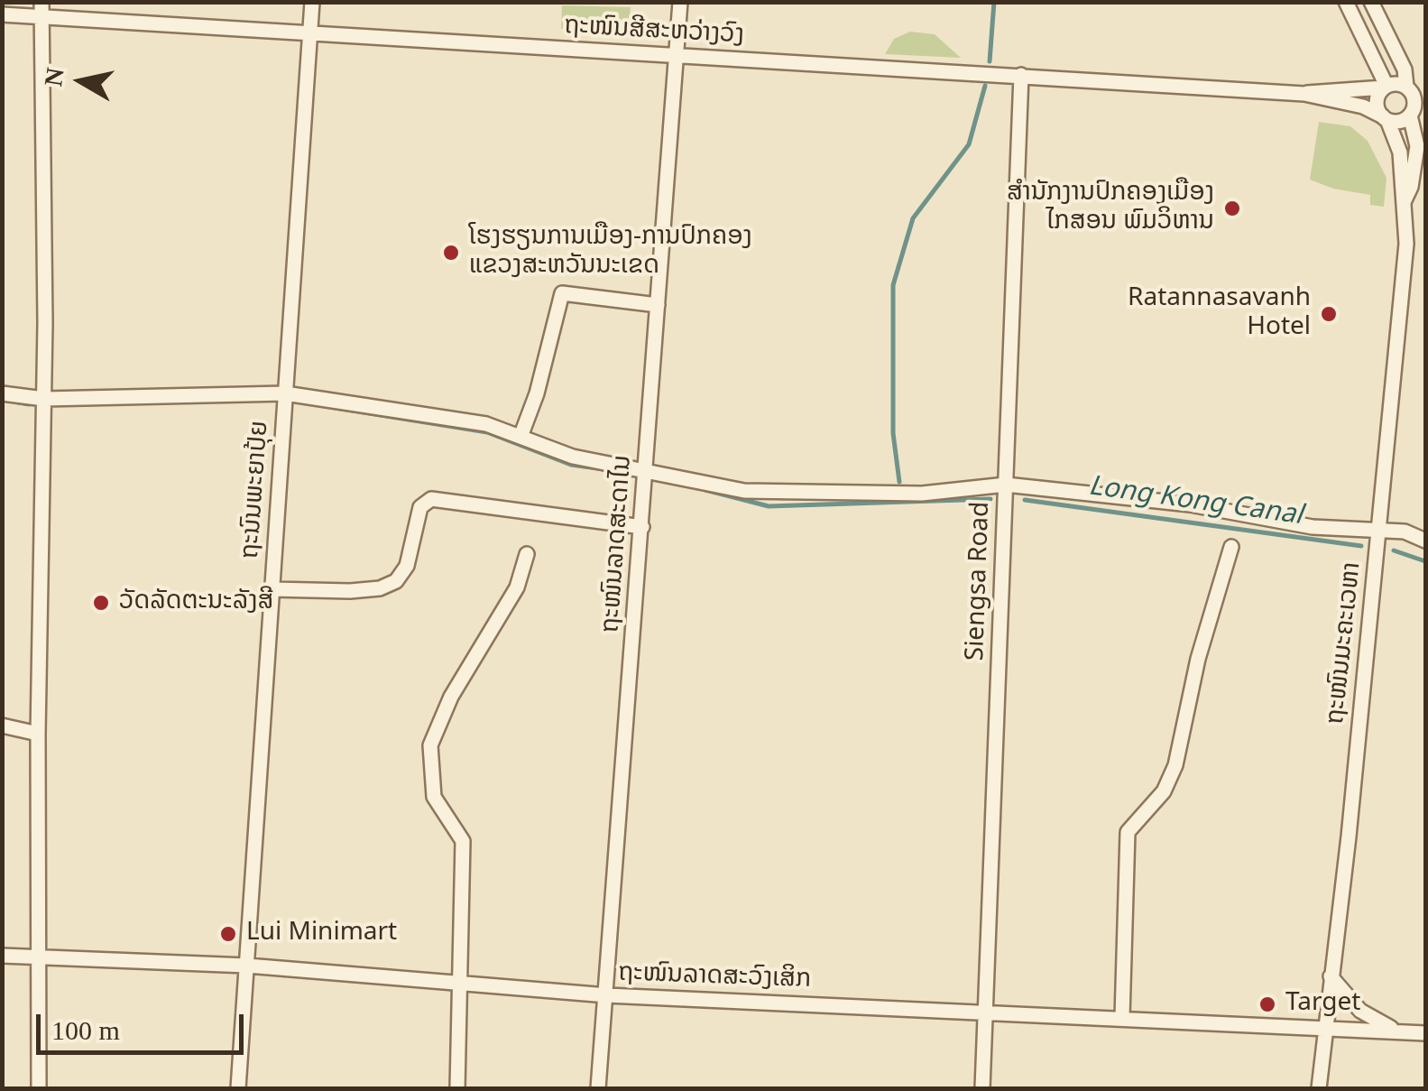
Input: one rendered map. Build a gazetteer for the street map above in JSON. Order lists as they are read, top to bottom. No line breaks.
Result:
{"streets":{"street":["ຖະໜົນສີສະຫວ່າງວົງ","ຖະນົນພະຍາປຸ້ຍ","ຖະໜົນລາດສະດາໄນ","Siengsa Road","ຖະໜົນມະຄະເວຫາ","ຖະໜົນລາດສະວົງເສິກ"]},"crossings":[["ຖະໜົນສີສະຫວ່າງວົງ","ຖະນົນພະຍາປຸ້ຍ"],["ຖະໜົນສີສະຫວ່າງວົງ","ຖະໜົນລາດສະດາໄນ"],["ຖະໜົນສີສະຫວ່າງວົງ","Siengsa Road"],["ຖະນົນພະຍາປຸ້ຍ","ຖະໜົນລາດສະວົງເສິກ"],["ຖະໜົນລາດສະດາໄນ","ຖະໜົນລາດສະວົງເສິກ"],["Siengsa Road","ຖະໜົນລາດສະວົງເສິກ"],["ຖະໜົນມະຄະເວຫາ","ຖະໜົນລາດສະວົງເສິກ"]],"water":["Long Kong Canal"],"places":["ສຳນັກງານປົກຄອງເມືອງ ໄກສອນ ພົມວິຫານ","ໂຮງຮຽນການເມືອງ-ການປົກຄອງ ແຂວງສະຫວັນນະເຂດ","Ratannasavanh Hotel","ວັດລັດຕະນະລັງສີ","Lui Minimart","Target"],"scale_bar":"100 m","north":"left"}
